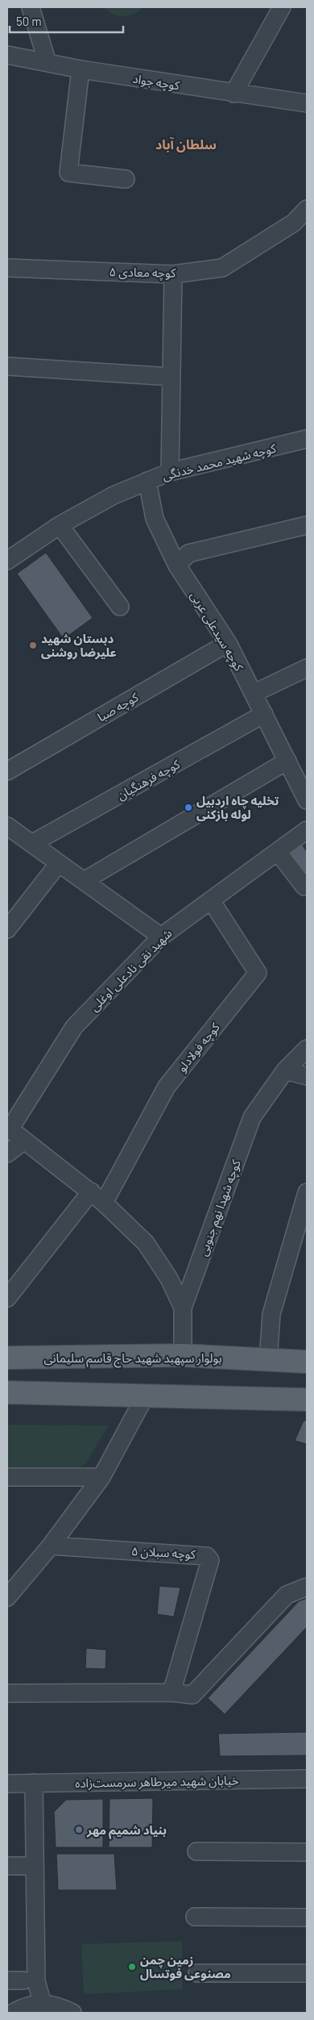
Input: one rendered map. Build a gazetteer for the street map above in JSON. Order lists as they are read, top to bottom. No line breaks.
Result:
{"streets":{"main road":["بولوار سپهبد شهید حاج قاسم سلیمانی"],"street":["کوچه جواد","کوچه معادی ۵","کوچه شهید محمد خدنگی","کوچه سیدعلی عربی","کوچه صبا","کوچه فرهنگیان","شهید نقی نادعلی اوغلی","کوچه فولادلو","کوچه شهدا نهم جنوبی","کوچه سبلان ۵","خیابان شهید میرطاهر سرمست‌زاده"]},"crossings":[["کوچه شهید محمد خدنگی","کوچه سیدعلی عربی"],["کوچه سیدعلی عربی","کوچه صبا"],["کوچه سیدعلی عربی","کوچه فرهنگیان"],["شهید نقی نادعلی اوغلی","کوچه فولادلو"],["کوچه شهدا نهم جنوبی","بولوار سپهبد شهید حاج قاسم سلیمانی"]],"districts":["سلطان آباد"],"places":["دبستان شهید علیرضا روشنی","تخلیه چاه اردبیل لوله بازکنی","بنیاد شمیم مهر","زمین چمن مصنوعی فوتسال"],"scale_bar":"50 m"}
